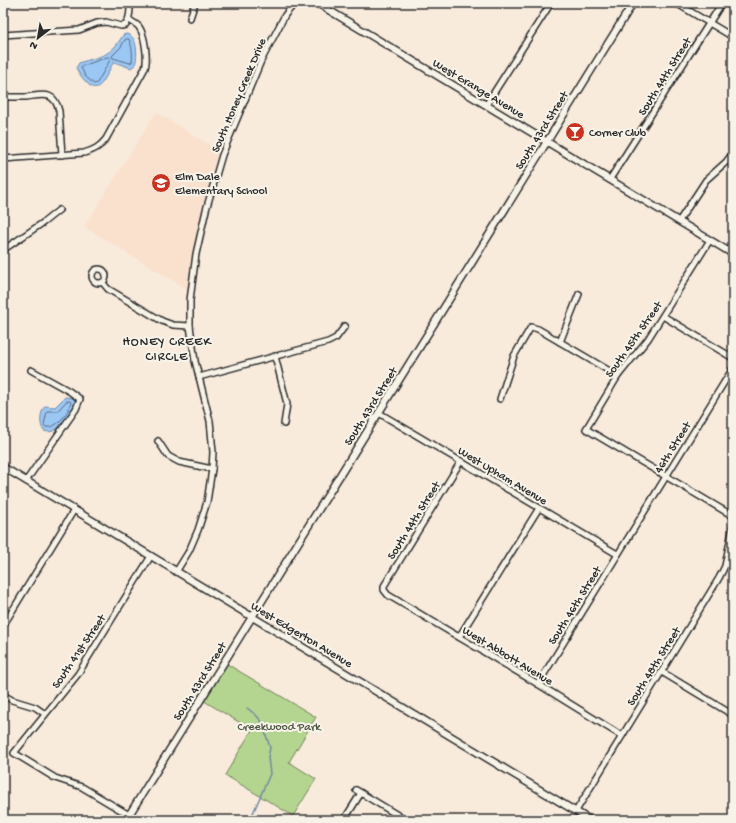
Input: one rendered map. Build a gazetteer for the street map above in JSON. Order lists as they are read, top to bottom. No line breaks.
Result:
{"streets":{"street":["South 44th Street","West Grange Avenue","South Honey Creek Drive","South 43rd Street","South 45th Street","46th Street","West Upham Avenue","South 46th Street","West Edgerton Avenue","South 41st Street","West Abbott Avenue","South 48th Street"]},"crossings":[["South 44th Street","West Grange Avenue"],["South 44th Street","West Upham Avenue"],["South 44th Street","West Abbott Avenue"],["West Grange Avenue","South 43rd Street"],["West Grange Avenue","South 45th Street"],["South Honey Creek Drive","West Edgerton Avenue"],["South 43rd Street","West Upham Avenue"],["South 43rd Street","West Edgerton Avenue"],["South 43rd Street","South 41st Street"],["South 45th Street","46th Street"],["46th Street","South 46th Street"],["West Upham Avenue","South 46th Street"],["South 46th Street","West Abbott Avenue"],["West Edgerton Avenue","South 41st Street"],["West Edgerton Avenue","South 48th Street"],["West Abbott Avenue","South 48th Street"]],"districts":["HONEY CREEK CIRCLE"],"parks":["Creekwood Park"],"places":{"bar":["Corner Club"],"school or university":["Elm Dale Elementary School"]},"north":"bottom left"}
